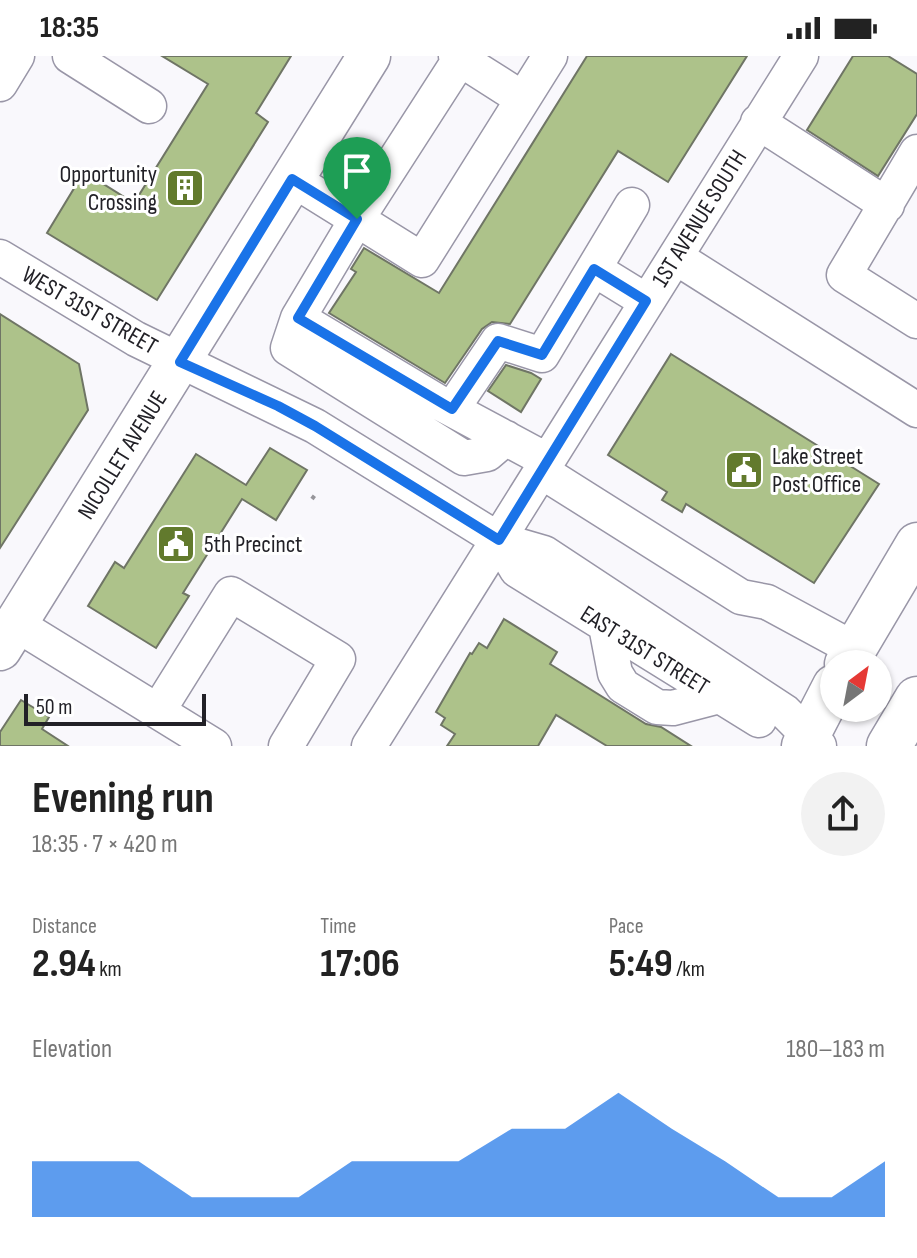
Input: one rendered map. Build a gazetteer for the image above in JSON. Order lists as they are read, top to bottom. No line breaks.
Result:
{"streets":{"main road":["NICOLLET AVENUE"],"street":["1ST AVENUE SOUTH","WEST 31ST STREET","EAST 31ST STREET"]},"crossings":[["1ST AVENUE SOUTH","EAST 31ST STREET"],["WEST 31ST STREET","NICOLLET AVENUE"],["WEST 31ST STREET","EAST 31ST STREET"],["NICOLLET AVENUE","EAST 31ST STREET"]],"places":{"building":["Opportunity Crossing"],"public building":["Lake Street Post Office","5th Precinct"]},"scale_bar":"50 m","north":"top right","page":{"status":"18:35","scale":"50 m","heading":["Evening run","18:35 · 7 × 420 m"],"stats":[["Distance","2.94 km"],["Time","17:06"],["Pace","5:49 /km"]],"chart":["Elevation","180–183 m"]}}
